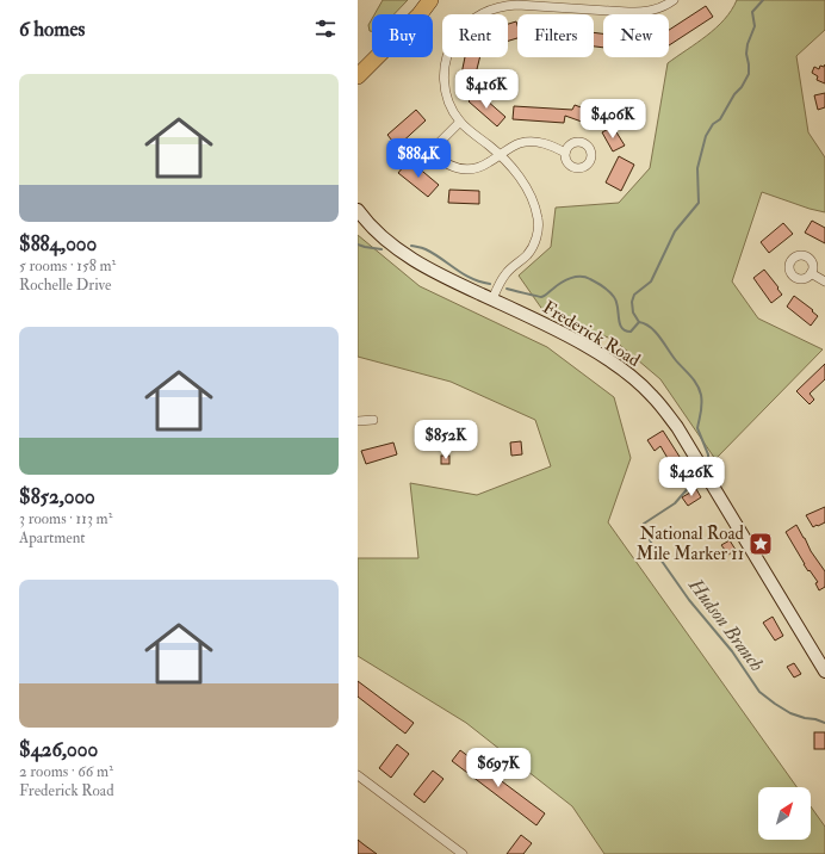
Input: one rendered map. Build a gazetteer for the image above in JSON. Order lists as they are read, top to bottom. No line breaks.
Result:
{"streets":{"main road":["Frederick Road"]},"water":["Hudson Branch"],"places":{"place":["National Road Mile Marker 11"]},"north":"top right","page":{"heading":"6 homes","chip":["Buy","Rent","Filters","New"],"list":[{"name":"$884,000","note":"5 rooms · 158 m² · Rochelle Drive"},{"name":"$852,000","note":"3 rooms · 113 m² · Apartment"},{"name":"$426,000","note":"2 rooms · 66 m² · Frederick Road"}],"price":["$416K","$406K","$884K","$852K","$426K","$697K"]}}
